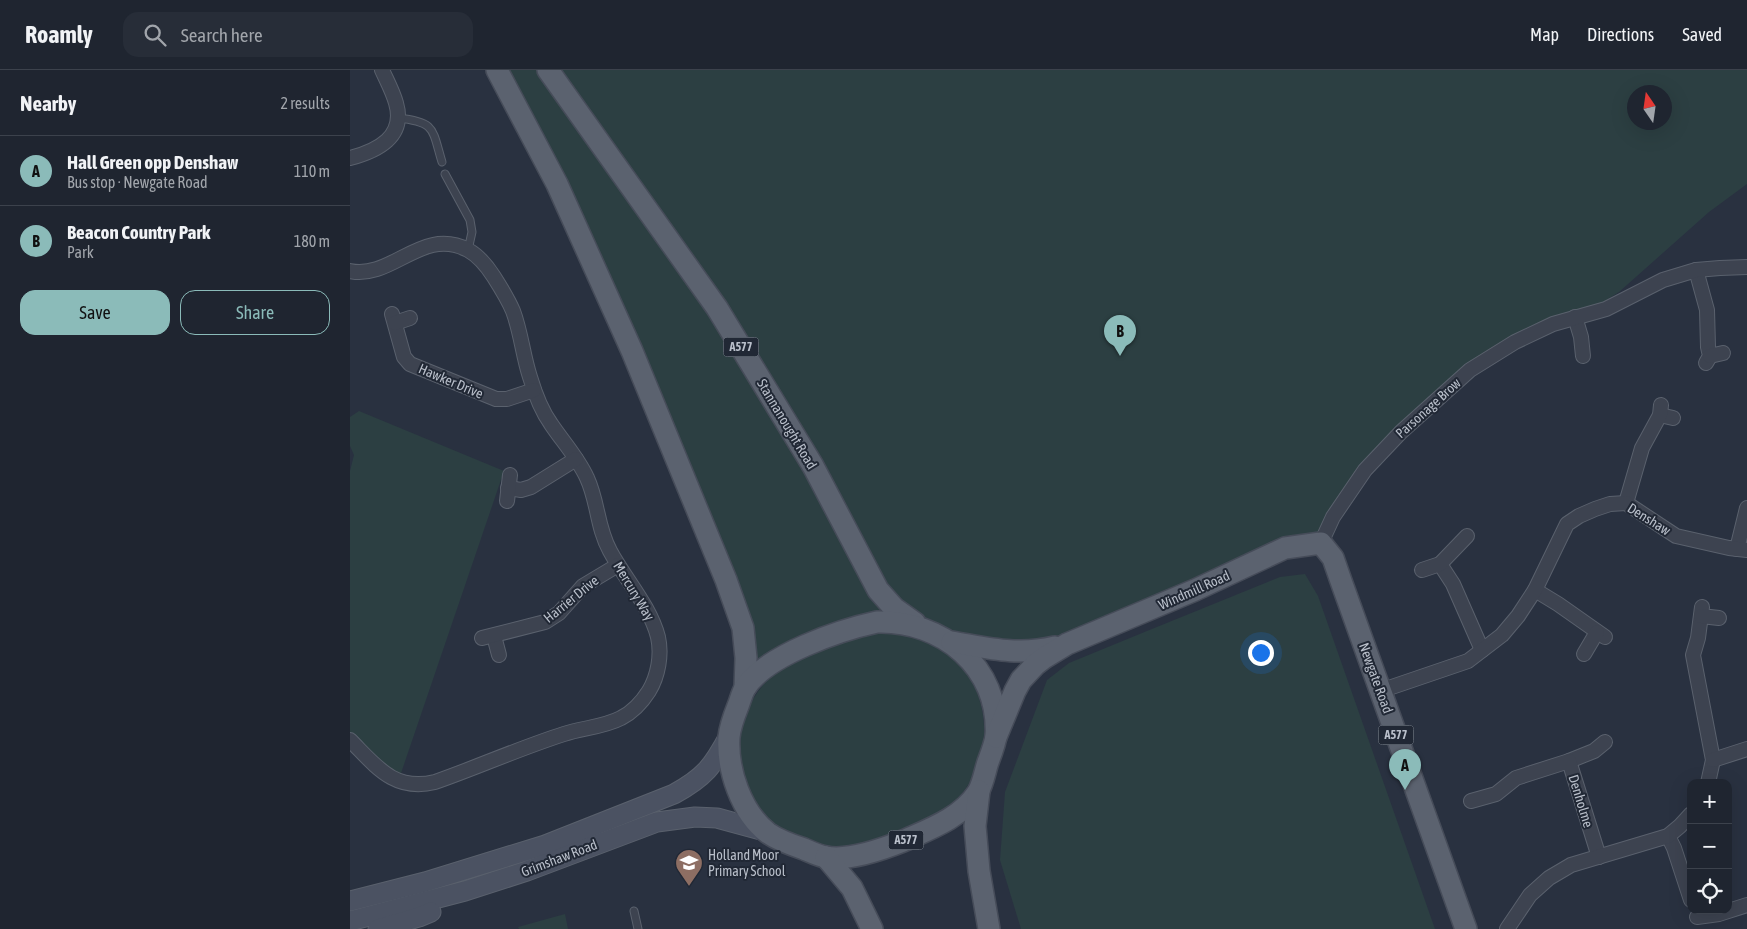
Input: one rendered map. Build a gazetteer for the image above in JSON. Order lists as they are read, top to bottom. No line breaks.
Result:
{"streets":{"main road":["A577","Stannanought Road","Windmill Road","Newgate Road","Grimshaw Road"],"street":["Hawker Drive","Parsonage Brow","Denshaw","Mercury Way","Harrier Drive","Denholme"]},"crossings":[["A577","Stannanought Road"],["A577","Windmill Road"],["A577","Grimshaw Road"],["Hawker Drive","Mercury Way"],["Parsonage Brow","Windmill Road"],["Parsonage Brow","Newgate Road"],["Denshaw","Newgate Road"],["Windmill Road","Newgate Road"],["Mercury Way","Harrier Drive"]],"places":{"school or university":["Holland Moor Primary School"]},"north":"top","page":{"header":"Roamly","search":"Search here","nav":["Map","Directions","Saved"],"heading":["Nearby","2 results"],"list":[{"mark":"A","name":"Hall Green opp Denshaw","note":"Bus stop · Newgate Road","value":"110 m"},{"mark":"B","name":"Beacon Country Park","note":"Park","value":"180 m"}],"buttons":["Save","Share"],"pins":["B","A"],"map_buttons":["+","−"]}}
